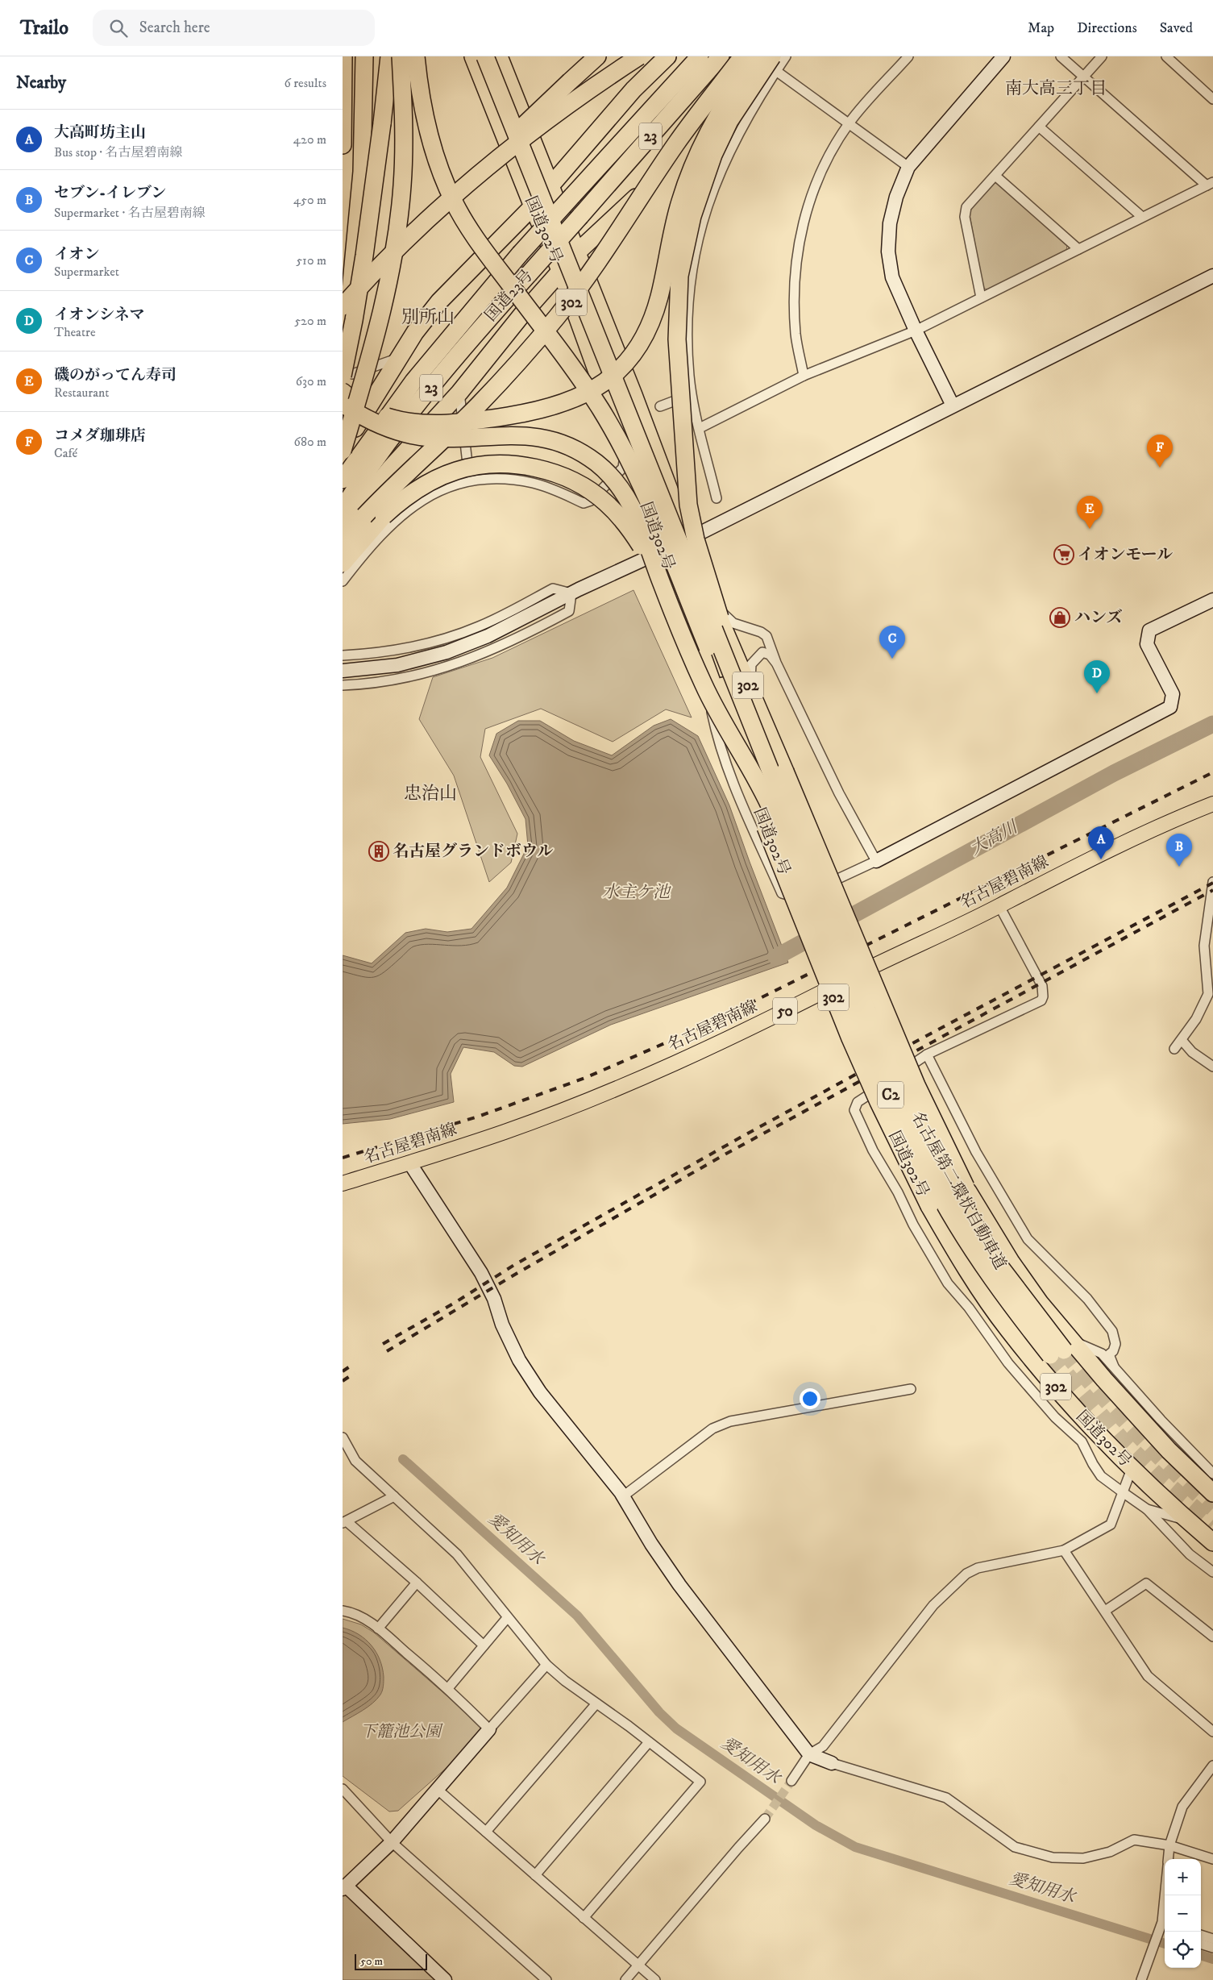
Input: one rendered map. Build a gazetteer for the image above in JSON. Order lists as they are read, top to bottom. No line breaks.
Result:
{"streets":{"highway":["23","国道302号","国道23号","302","C2","名古屋第二環状自動車道"],"main road":["名古屋碧南線","50"]},"crossings":[["国道302号","名古屋第二環状自動車道"]],"districts":["南大高三丁目","別所山","忠治山"],"water":["大高川","水主ケ池","愛知用水"],"parks":["下籠池公園"],"places":{"supermarket":["イオンモール"],"shop":["ハンズ"],"building":["名古屋グランドボウル"]},"scale_bar":"50 m","page":{"header":"Trailo","search":"Search here","nav":["Map","Directions","Saved"],"heading":["Nearby","6 results"],"list":[{"mark":"A","name":"大高町坊主山","note":"Bus stop · 名古屋碧南線","value":"420 m"},{"mark":"B","name":"セブン-イレブン","note":"Supermarket · 名古屋碧南線","value":"450 m"},{"mark":"C","name":"イオン","note":"Supermarket","value":"510 m"},{"mark":"D","name":"イオンシネマ","note":"Theatre","value":"520 m"},{"mark":"E","name":"磯のがってん寿司","note":"Restaurant","value":"630 m"},{"mark":"F","name":"コメダ珈琲店","note":"Café","value":"680 m"}],"pins":["F","E","C","D","A","B"],"map_buttons":["+","−"],"scale":"50 m"}}
